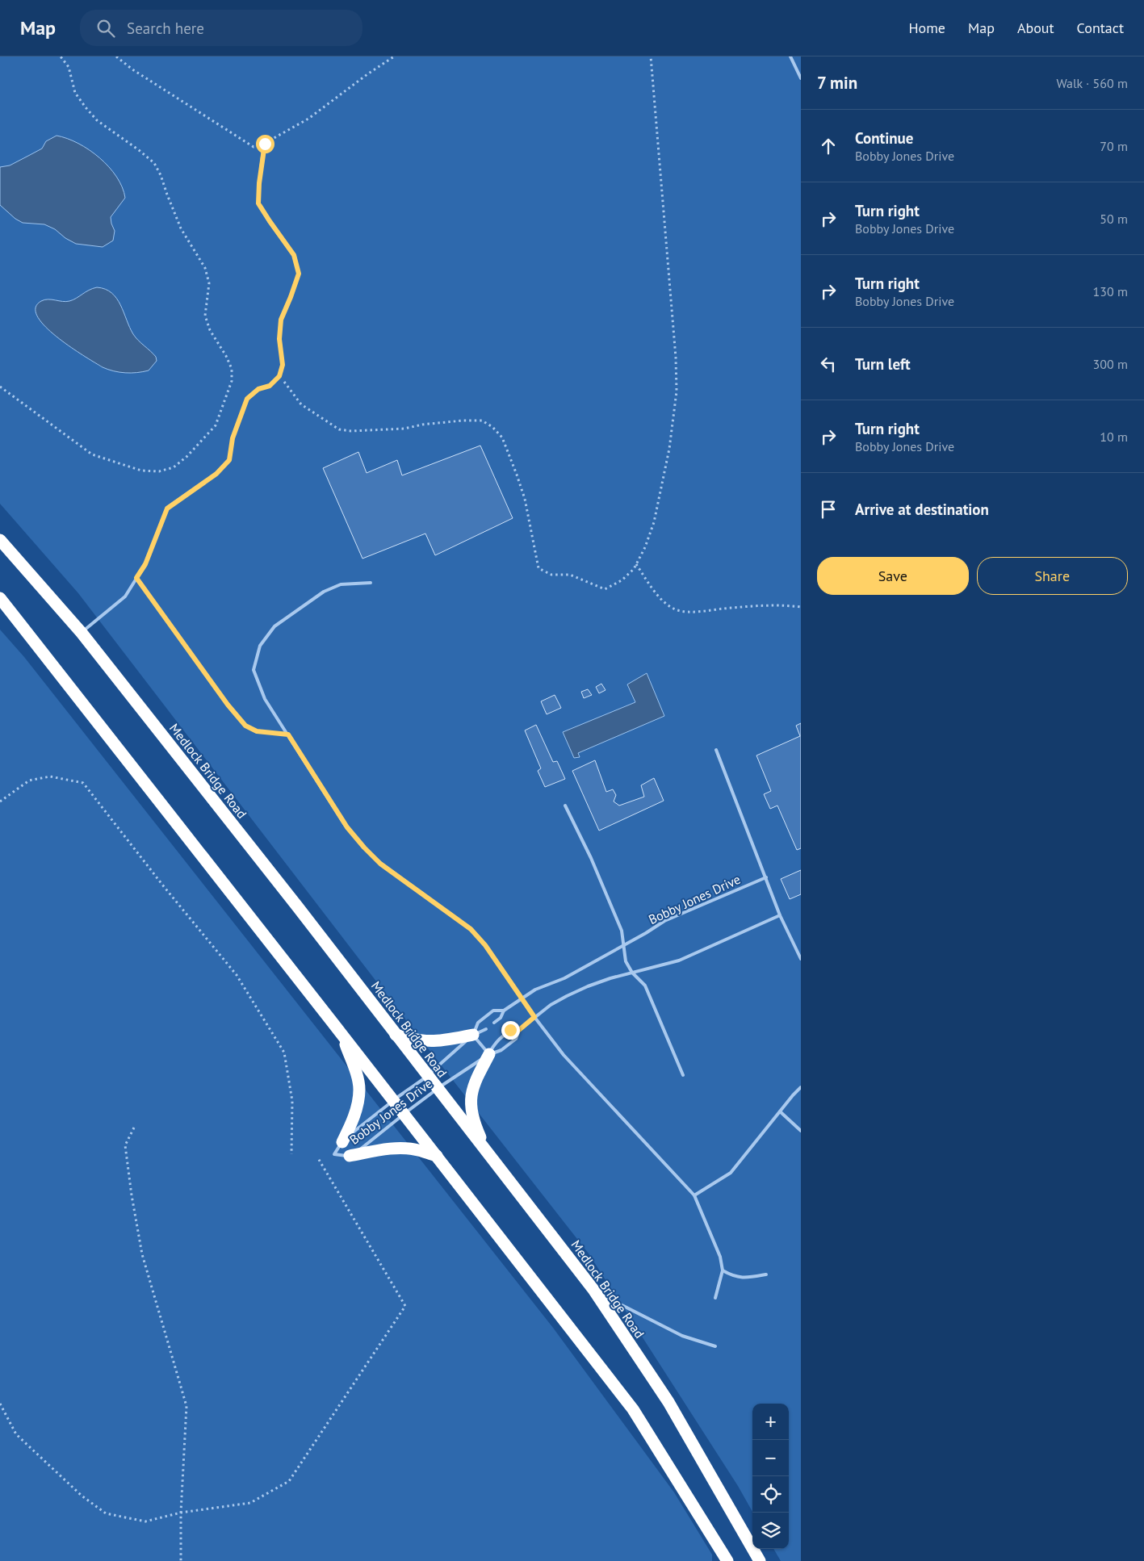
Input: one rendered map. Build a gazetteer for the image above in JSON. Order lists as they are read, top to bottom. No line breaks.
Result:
{"streets":{"highway":["Medlock Bridge Road"],"lane":["Bobby Jones Drive"]},"crossings":[["Medlock Bridge Road","Bobby Jones Drive"]],"page":{"header":"Map","search":"Search here","nav":["Home","Map","About","Contact"],"heading":["7 min","Walk · 560 m"],"list":[["Continue","Bobby Jones Drive","70 m"],["Turn right","Bobby Jones Drive","50 m"],["Turn right","Bobby Jones Drive","130 m"],["Turn left","300 m"],["Turn right","Bobby Jones Drive","10 m"],"Arrive at destination"],"buttons":["Save","Share"],"map_buttons":["+","−"]}}
